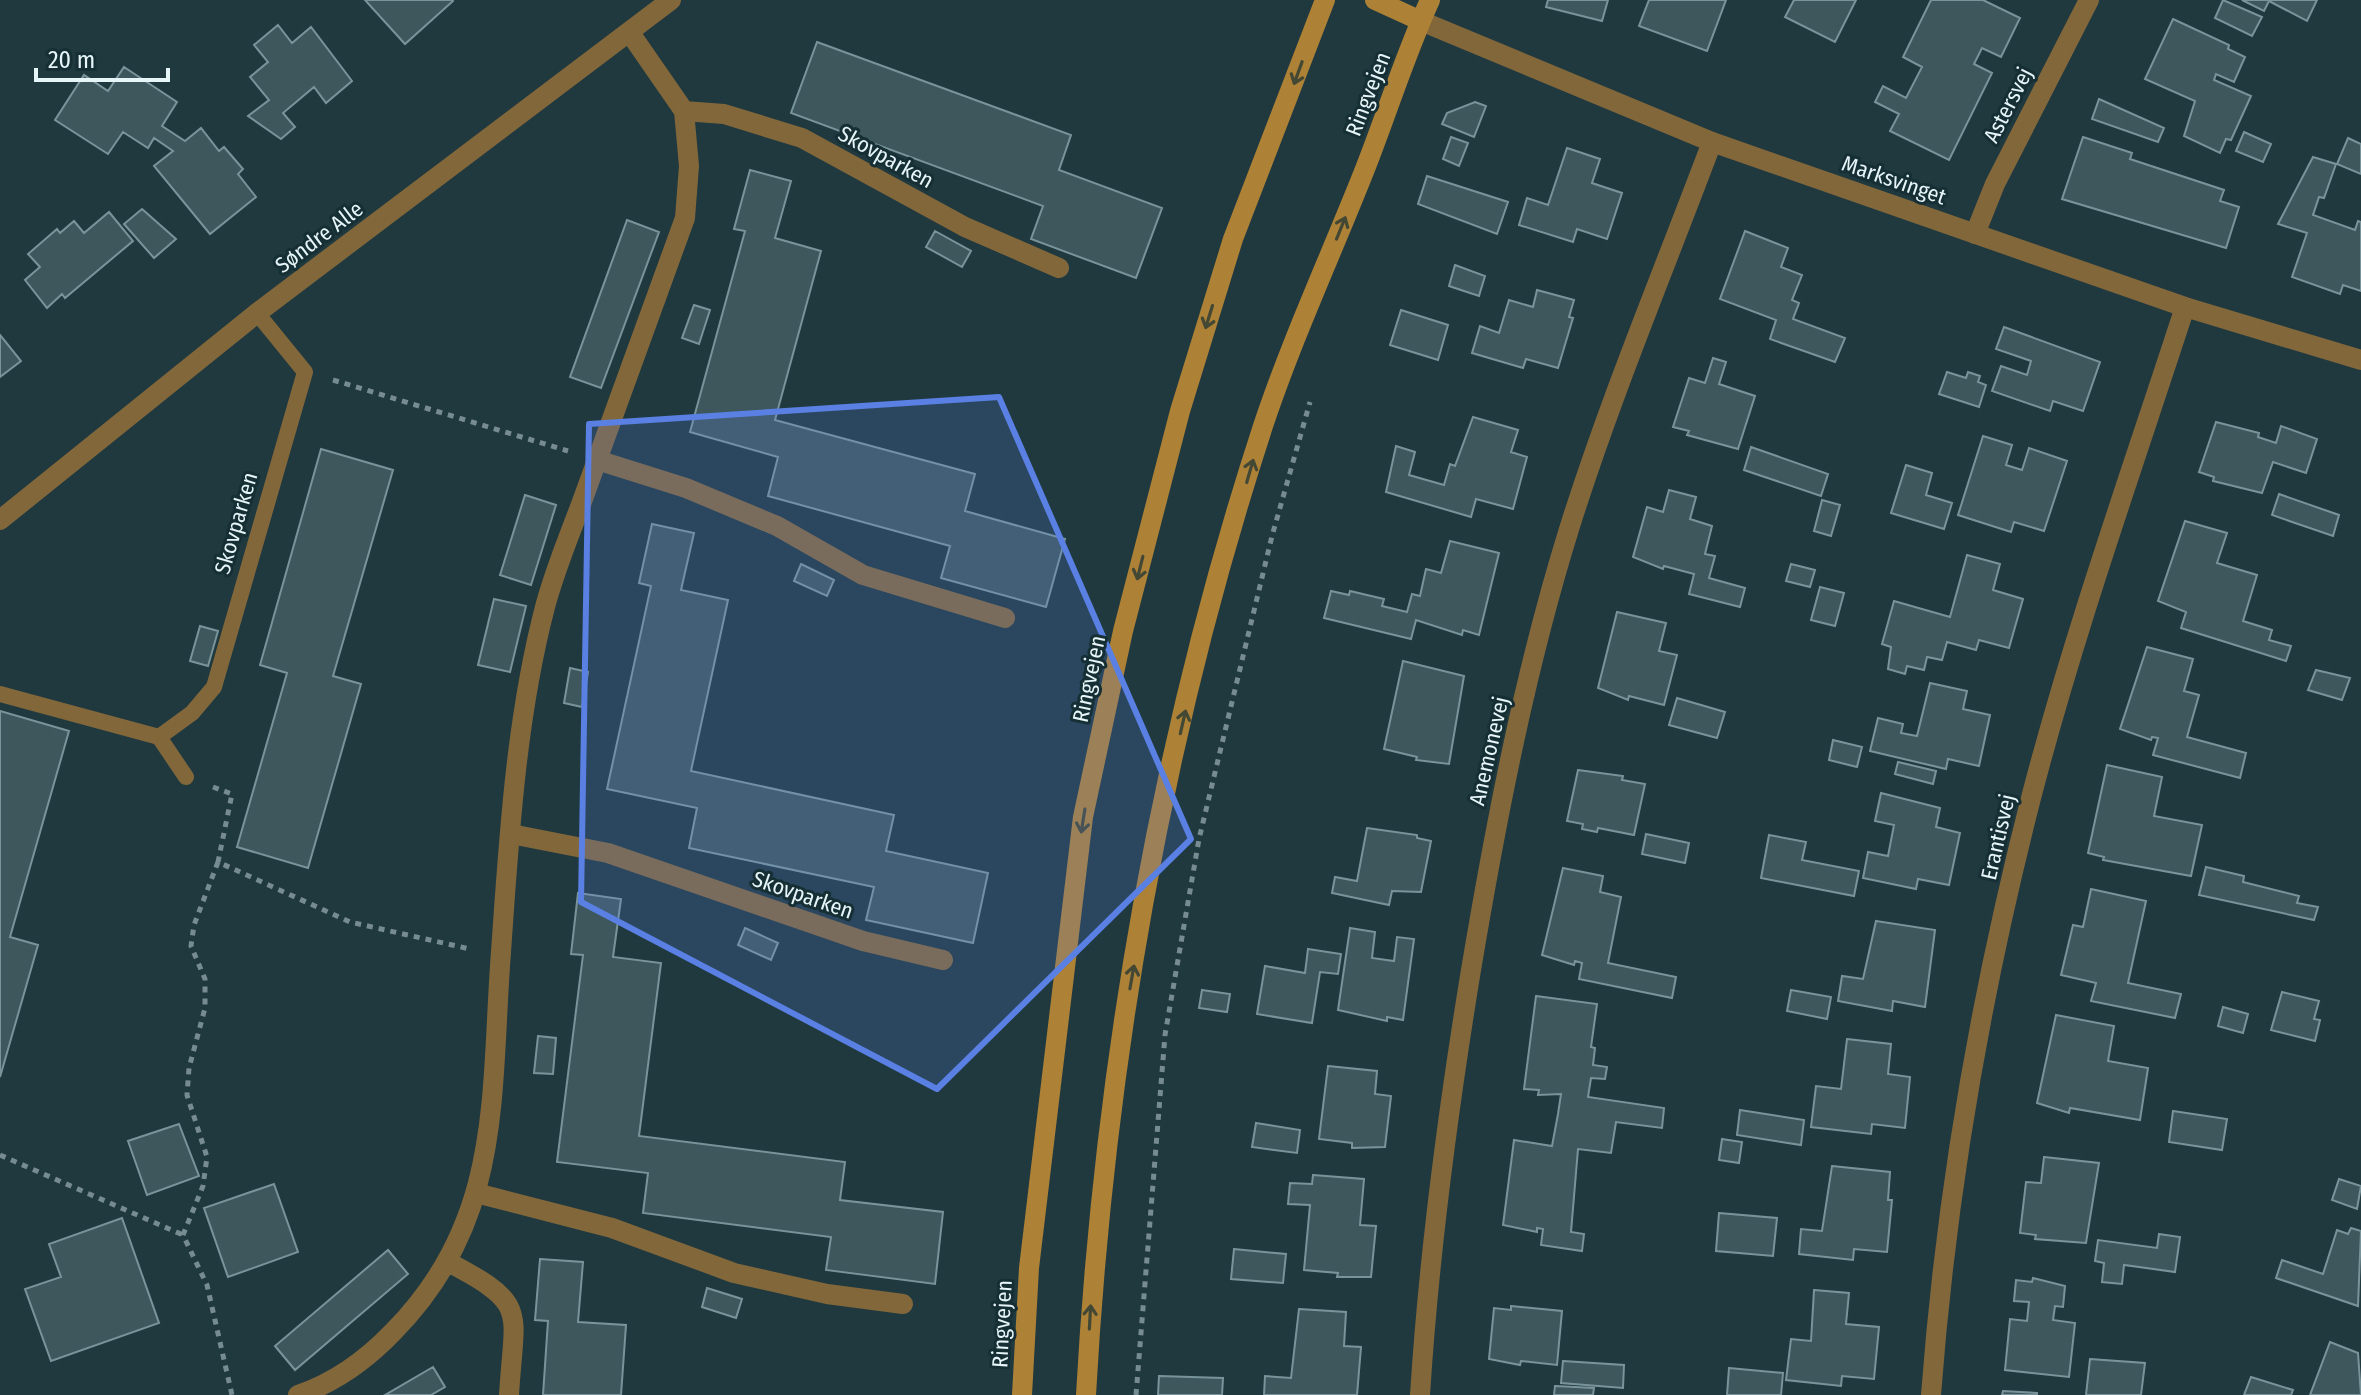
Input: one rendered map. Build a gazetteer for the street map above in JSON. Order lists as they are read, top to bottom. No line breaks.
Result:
{"streets":{"main road":["Ringvejen"],"street":["Astersvej","Skovparken","Marksvinget","Søndre Alle","Anemonevej","Erantisvej"]},"crossings":[["Ringvejen","Marksvinget"],["Astersvej","Marksvinget"],["Marksvinget","Anemonevej"],["Marksvinget","Erantisvej"]],"scale_bar":"20 m"}
